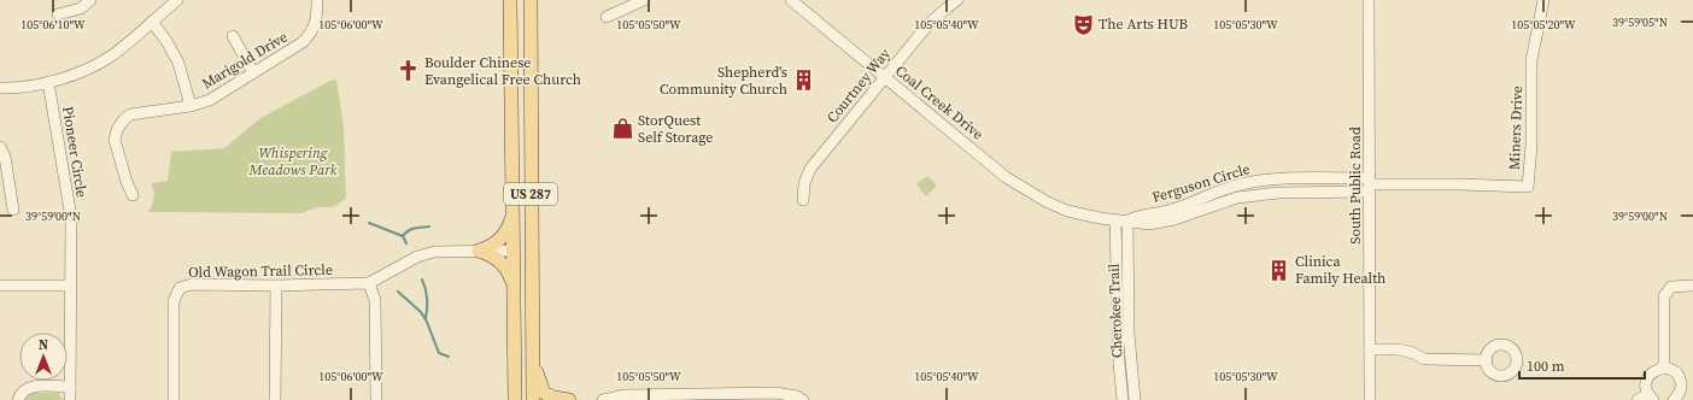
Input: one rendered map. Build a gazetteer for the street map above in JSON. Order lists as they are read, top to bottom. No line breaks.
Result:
{"streets":{"main road":["US 287"],"street":["Marigold Drive","Courtney Way","Coal Creek Drive","Miners Drive","Pioneer Circle","Ferguson Circle","South Public Road","Old Wagon Trail Circle","Cherokee Trail"]},"crossings":[["Courtney Way","Coal Creek Drive"],["Coal Creek Drive","Ferguson Circle"],["Miners Drive","Ferguson Circle"],["Miners Drive","South Public Road"],["Ferguson Circle","South Public Road"],["Ferguson Circle","Cherokee Trail"],["US 287","Old Wagon Trail Circle"]],"parks":["Whispering Meadows Park"],"places":{"theatre":["The Arts HUB"],"church":["Boulder Chinese Evangelical Free Church"],"building":["Shepherd's Community Church","Clinica Family Health"],"shop":["StorQuest Self Storage"]},"scale_bar":"100 m","north":"top","coordinates":["39°59'05\"N","105°06'10\"W","105°06'00\"W","105°05'50\"W","105°05'40\"W","105°05'30\"W","105°05'20\"W","39°59'00\"N"]}
